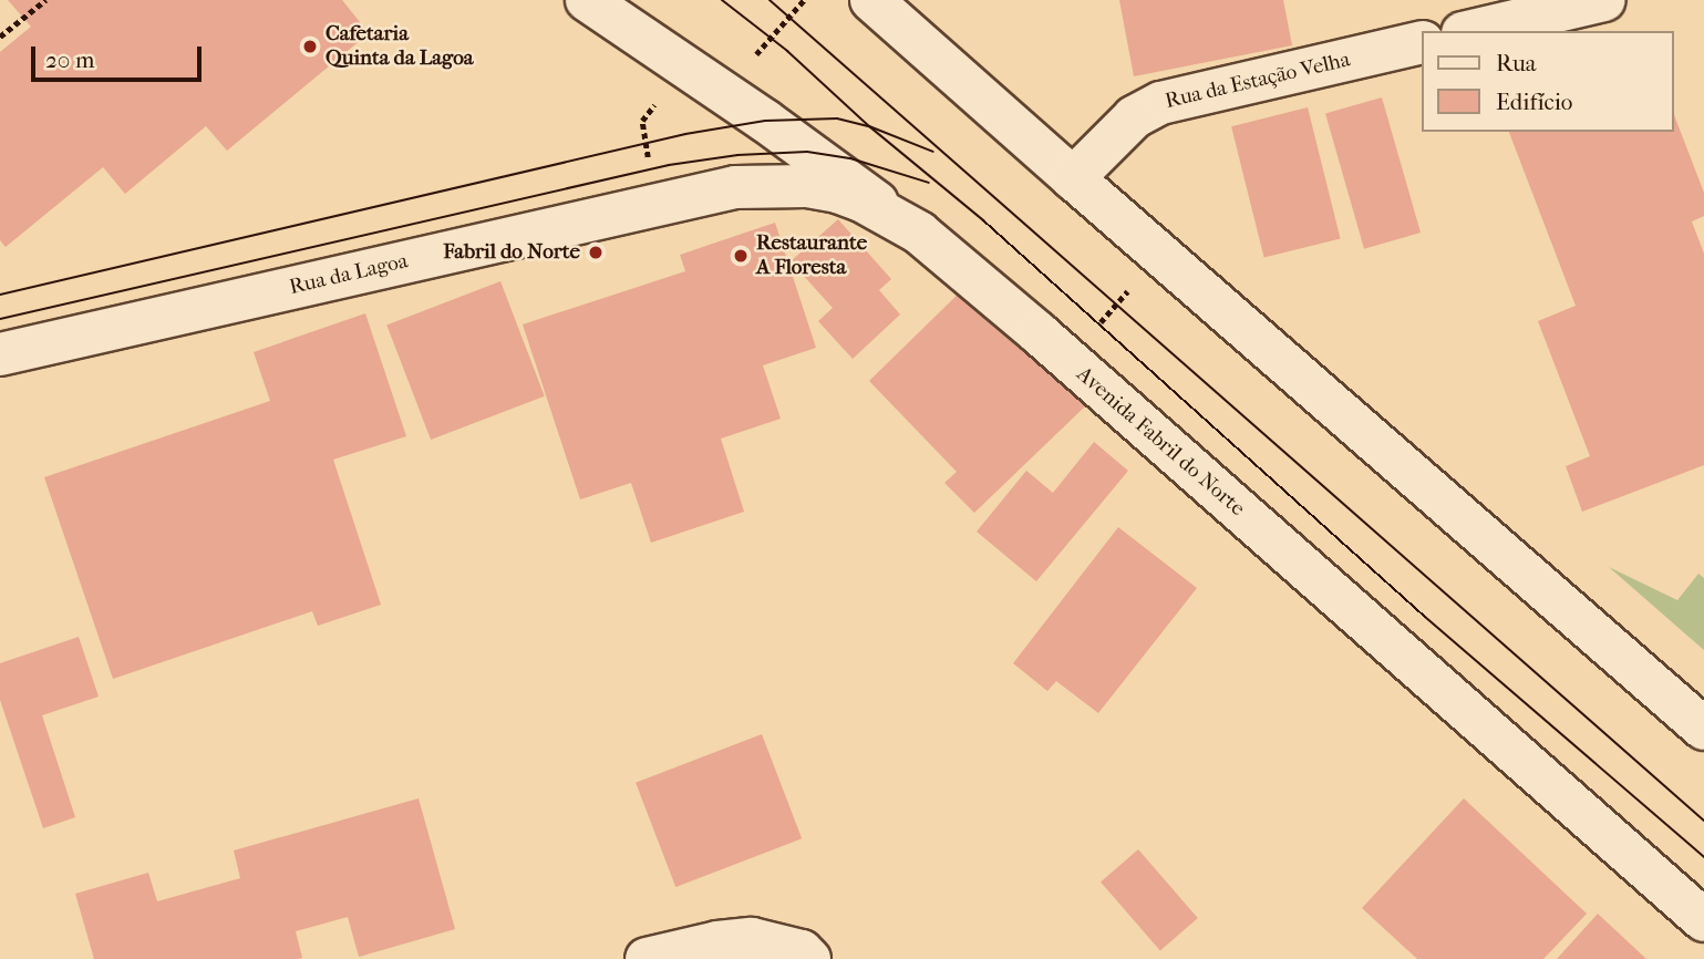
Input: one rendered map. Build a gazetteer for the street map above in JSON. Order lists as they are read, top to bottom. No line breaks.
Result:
{"streets":{"street":["Rua da Estação Velha","Rua da Lagoa","Avenida Fabril do Norte"]},"crossings":[["Rua da Lagoa","Avenida Fabril do Norte"]],"places":["Cafetaria Quinta da Lagoa","Fabril do Norte","Restaurante A Floresta"],"legend":["Rua","Edifício"],"scale_bar":"20 m"}
